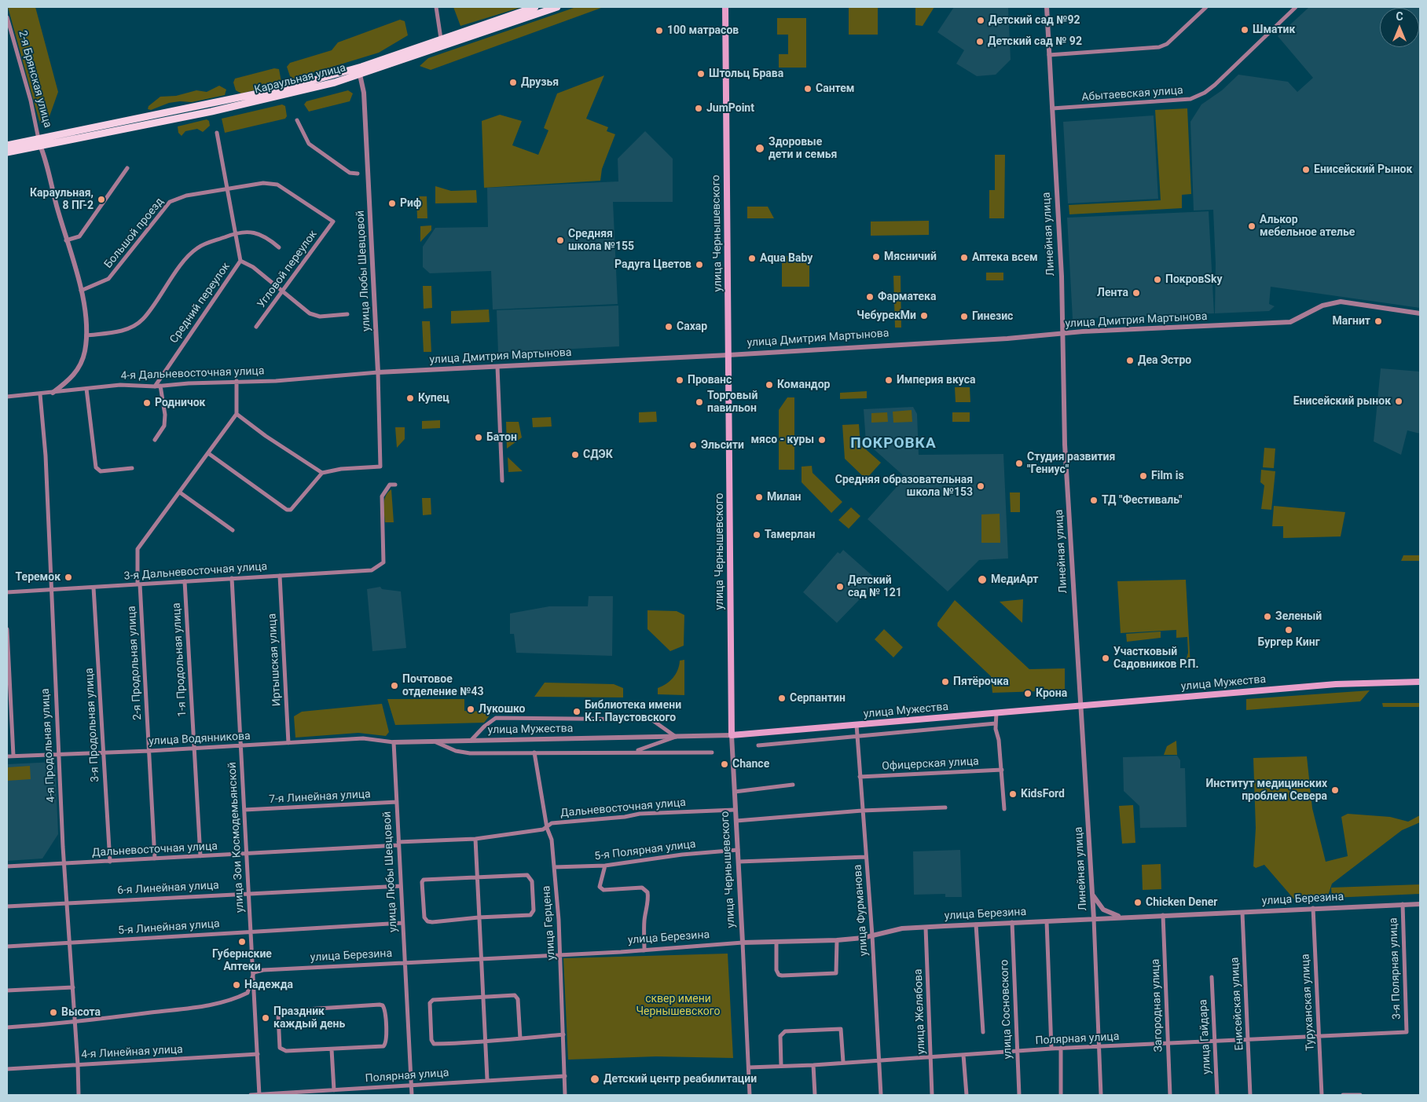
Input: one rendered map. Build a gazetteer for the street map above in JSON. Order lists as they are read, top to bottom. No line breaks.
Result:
{"streets":{"main road":["2-я Брянская улица","Караульная улица","улица Чернышевского","улица Мужества"],"street":["Абытаевская улица","Большой проезд","Линейная улица","Угловой переулок","улица Любы Шевцовой","Средний переулок","улица Дмитрия Мартынова","4-я Дальневосточная улица","3-я Дальневосточная улица","1-я Продольная улица","Иртышская улица","2-я Продольная улица","3-я Продольная улица","улица Водянникова","4-я Продольная улица","Офицерская улица","7-я Линейная улица","Дальневосточная улица","улица Зои Космодемьянской","5-я Полярная улица","6-я Линейная улица","улица Березина","улица Фурманова","улица Герцена","5-я Линейная улица","3-я Полярная улица","Туруханская улица","Енисейская улица","Загородная улица","улица Сосновского","улица Желябова","улица Гайдара","Полярная улица","4-я Линейная улица"]},"crossings":[["2-я Брянская улица","Караульная улица"],["Караульная улица","улица Любы Шевцовой"],["Абытаевская улица","Линейная улица"],["Большой проезд","Угловой переулок"],["Большой проезд","Средний переулок"],["улица Чернышевского","улица Дмитрия Мартынова"],["улица Чернышевского","улица Мужества"],["улица Чернышевского","Дальневосточная улица"],["улица Чернышевского","5-я Полярная улица"],["улица Чернышевского","улица Березина"],["улица Чернышевского","Полярная улица"],["Линейная улица","улица Дмитрия Мартынова"],["Линейная улица","улица Мужества"],["Линейная улица","улица Березина"],["Линейная улица","Полярная улица"],["улица Любы Шевцовой","улица Дмитрия Мартынова"],["улица Любы Шевцовой","4-я Дальневосточная улица"],["улица Любы Шевцовой","улица Мужества"],["улица Любы Шевцовой","улица Водянникова"],["улица Любы Шевцовой","7-я Линейная улица"],["улица Любы Шевцовой","Дальневосточная улица"],["улица Любы Шевцовой","6-я Линейная улица"],["улица Любы Шевцовой","улица Березина"],["улица Любы Шевцовой","5-я Линейная улица"],["улица Любы Шевцовой","Полярная улица"],["Средний переулок","4-я Дальневосточная улица"],["улица Дмитрия Мартынова","4-я Дальневосточная улица"],["4-я Дальневосточная улица","4-я Продольная улица"],["3-я Дальневосточная улица","1-я Продольная улица"],["3-я Дальневосточная улица","Иртышская улица"],["3-я Дальневосточная улица","2-я Продольная улица"],["3-я Дальневосточная улица","3-я Продольная улица"],["3-я Дальневосточная улица","4-я Продольная улица"],["3-я Дальневосточная улица","улица Зои Космодемьянской"],["1-я Продольная улица","улица Водянникова"],["1-я Продольная улица","Дальневосточная улица"],["Иртышская улица","улица Водянникова"],["2-я Продольная улица","улица Водянникова"],["2-я Продольная улица","Дальневосточная улица"],["улица Мужества","улица Водянникова"],["улица Мужества","улица Фурманова"],["3-я Продольная улица","улица Водянникова"],["3-я Продольная улица","Дальневосточная улица"],["улица Водянникова","4-я Продольная улица"],["улица Водянникова","улица Зои Космодемьянской"],["4-я Продольная улица","Дальневосточная улица"],["4-я Продольная улица","6-я Линейная улица"],["4-я Продольная улица","5-я Линейная улица"],["4-я Продольная улица","4-я Линейная улица"],["Офицерская улица","улица Фурманова"],["7-я Линейная улица","улица Зои Космодемьянской"],["Дальневосточная улица","улица Зои Космодемьянской"],["Дальневосточная улица","улица Герцена"],["улица Зои Космодемьянской","6-я Линейная улица"],["улица Зои Космодемьянской","улица Березина"],["улица Зои Космодемьянской","5-я Линейная улица"],["улица Зои Космодемьянской","Полярная улица"],["улица Зои Космодемьянской","4-я Линейная улица"],["5-я Полярная улица","улица Герцена"],["улица Березина","улица Фурманова"],["улица Березина","улица Герцена"],["улица Березина","3-я Полярная улица"],["улица Березина","Туруханская улица"],["улица Березина","Енисейская улица"],["улица Березина","Загородная улица"],["улица Березина","улица Сосновского"],["улица Березина","улица Желябова"],["улица Фурманова","Полярная улица"],["улица Герцена","Полярная улица"],["3-я Полярная улица","Полярная улица"],["Туруханская улица","Полярная улица"],["Енисейская улица","Полярная улица"],["Загородная улица","Полярная улица"],["улица Сосновского","Полярная улица"],["улица Желябова","Полярная улица"],["улица Гайдара","Полярная улица"]],"districts":["ПОКРОВКА"],"parks":["сквер имени Чернышевского"],"places":["Детский сад №92","Шматик","100 матрасов","Детский сад № 92","Штольц Брава","Друзья","Сантем","JumPoint","Здоровые дети и семья","Енисейский Рынок","Караульная, 8 ПГ-2","Риф","Алькор мебельное ателье","Средняя школа №155","Мясничий","Аптека всем","Aqua Baby","Радуга Цветов","ПокровSky","Лента","Фарматека","ЧебурекМи","Гинезис","Магнит","Сахар","Деа Эстро","Прованс","Империя вкуса","Командор","Купец","Енисейский рынок","Торговый павильон","Родничок","Батон","мясо - куры","Эльсити","СДЭК","Студия развития \"Гениус\"","Film is","Средняя образовательная школа №153","Милан","ТД \"Фестиваль\"","Тамерлан","Теремок","МедиАрт","Детский сад № 121","Зеленый","Бургер Кинг","Участковый Садовников Р.П.","Пятёрочка","Почтовое отделение №43","Крона","Серпантин","Лукошко","Библиотека имени К.Г. Паустовского","Chance","Институт медицинских проблем Севера","KidsFord","Chicken Dener","Губернские Аптеки","Надежда","Высота","Праздник каждый день","Детский центр реабилитации"],"north":"top"}
